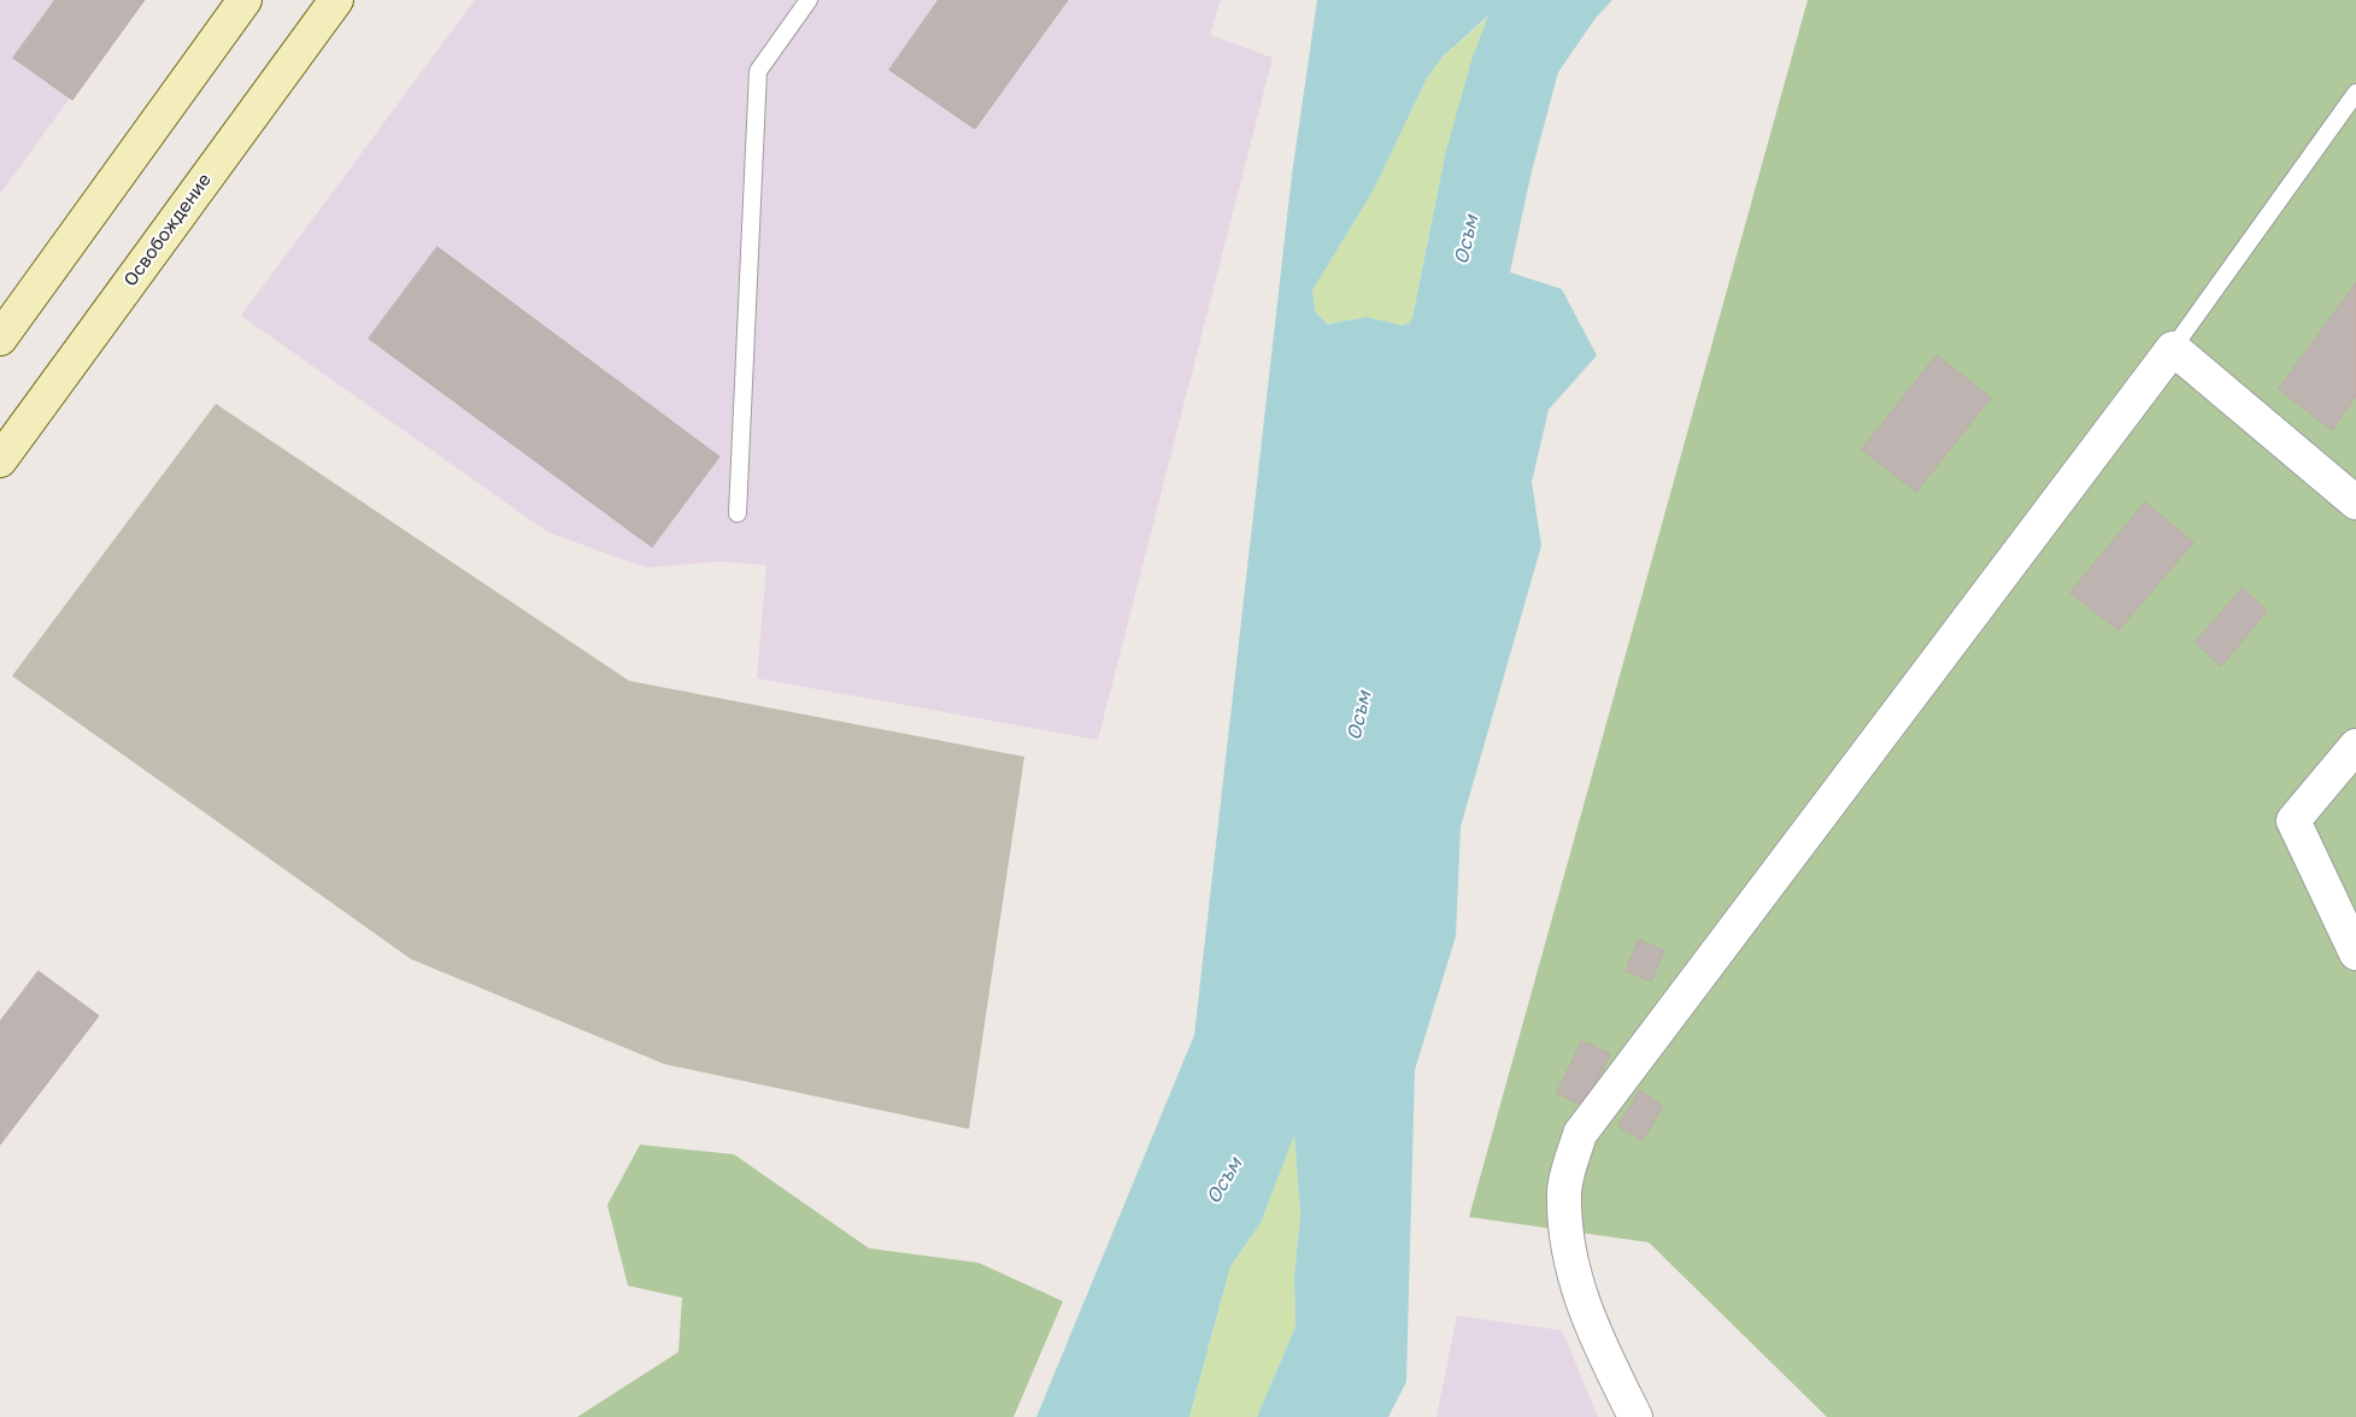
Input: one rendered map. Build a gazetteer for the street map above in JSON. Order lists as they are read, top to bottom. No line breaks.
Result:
{"streets":{"street":["Освобождение"]},"water":["Осъм"]}
